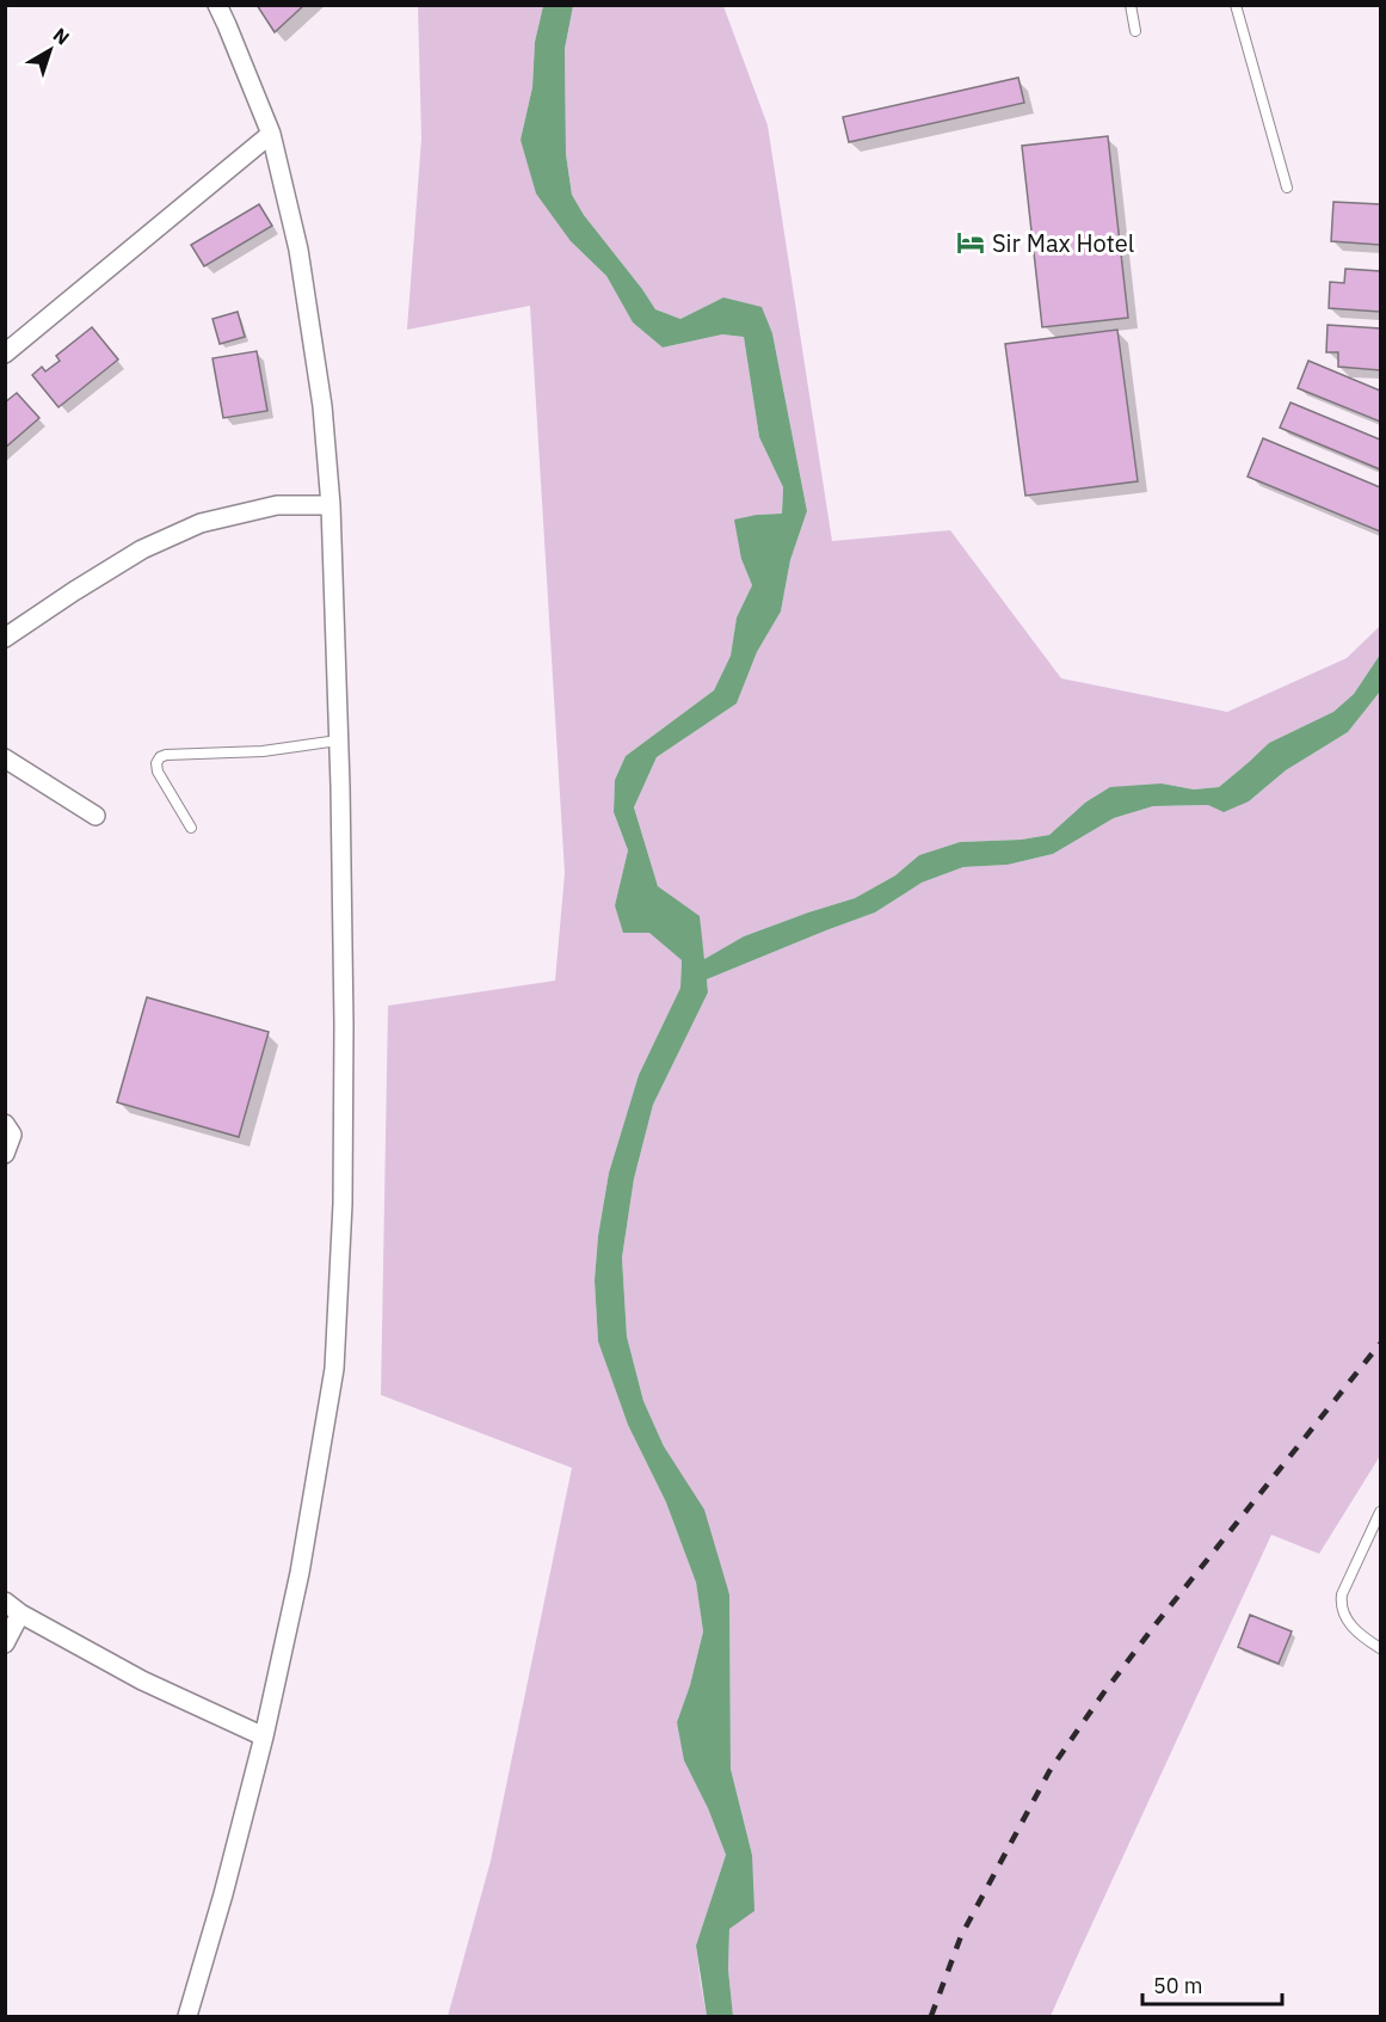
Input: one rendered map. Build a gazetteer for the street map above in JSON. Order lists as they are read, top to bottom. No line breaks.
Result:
{"places":{"hotel":["Sir Max Hotel"]},"scale_bar":"50 m","north":"top right"}
